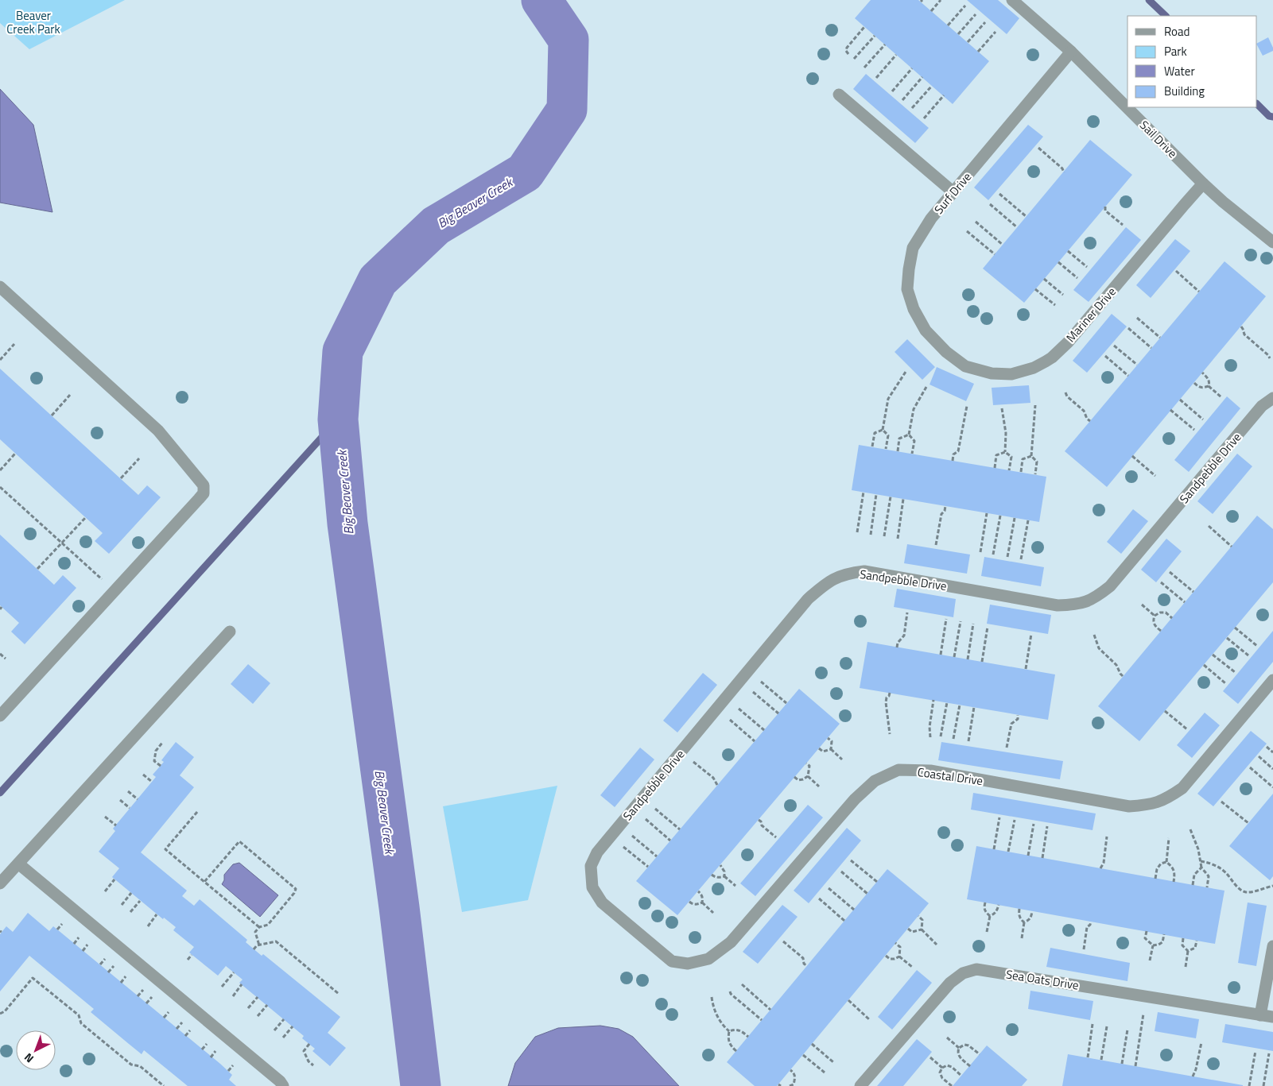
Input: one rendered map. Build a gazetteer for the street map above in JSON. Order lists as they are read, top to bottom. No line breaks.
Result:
{"streets":{"street":["Sail Drive","Surf Drive","Mariner Drive","Sandpebble Drive","Coastal Drive","Sea Oats Drive"]},"crossings":[["Sail Drive","Surf Drive"],["Sail Drive","Mariner Drive"],["Surf Drive","Mariner Drive"],["Sandpebble Drive","Coastal Drive"]],"water":["Big Beaver Creek"],"parks":["Beaver Creek Park"],"legend":["Road","Park","Water","Building"],"north":"bottom left"}
